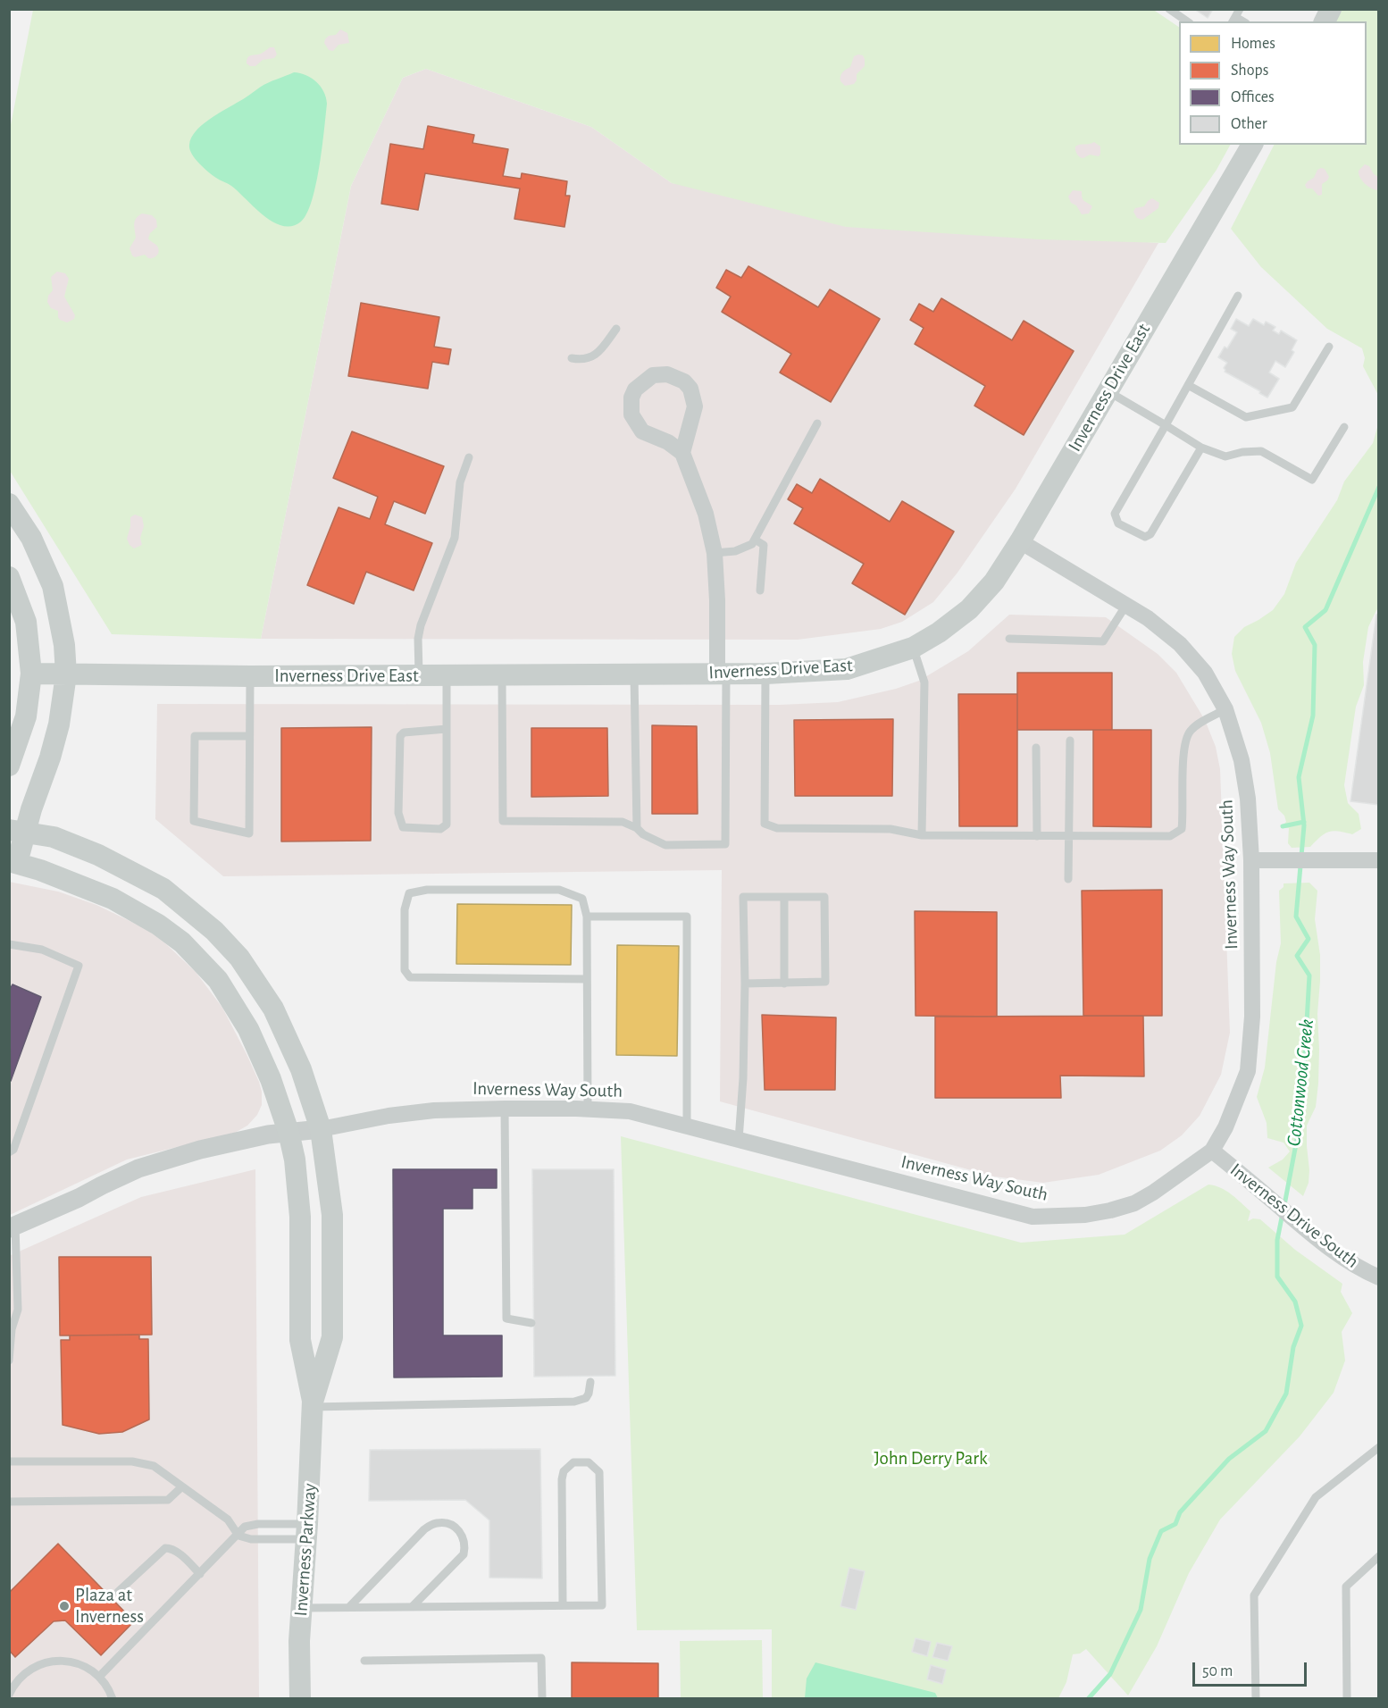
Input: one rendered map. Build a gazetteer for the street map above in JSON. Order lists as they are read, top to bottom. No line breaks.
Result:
{"streets":{"main road":["Inverness Drive East","Inverness Parkway"],"street":["Inverness Way South","Inverness Drive South"]},"crossings":[["Inverness Drive East","Inverness Way South"],["Inverness Way South","Inverness Drive South"],["Inverness Way South","Inverness Parkway"]],"water":["Cottonwood Creek"],"parks":["John Derry Park"],"places":["Plaza at Inverness"],"legend":["Homes","Shops","Offices","Other"],"scale_bar":"50 m"}
